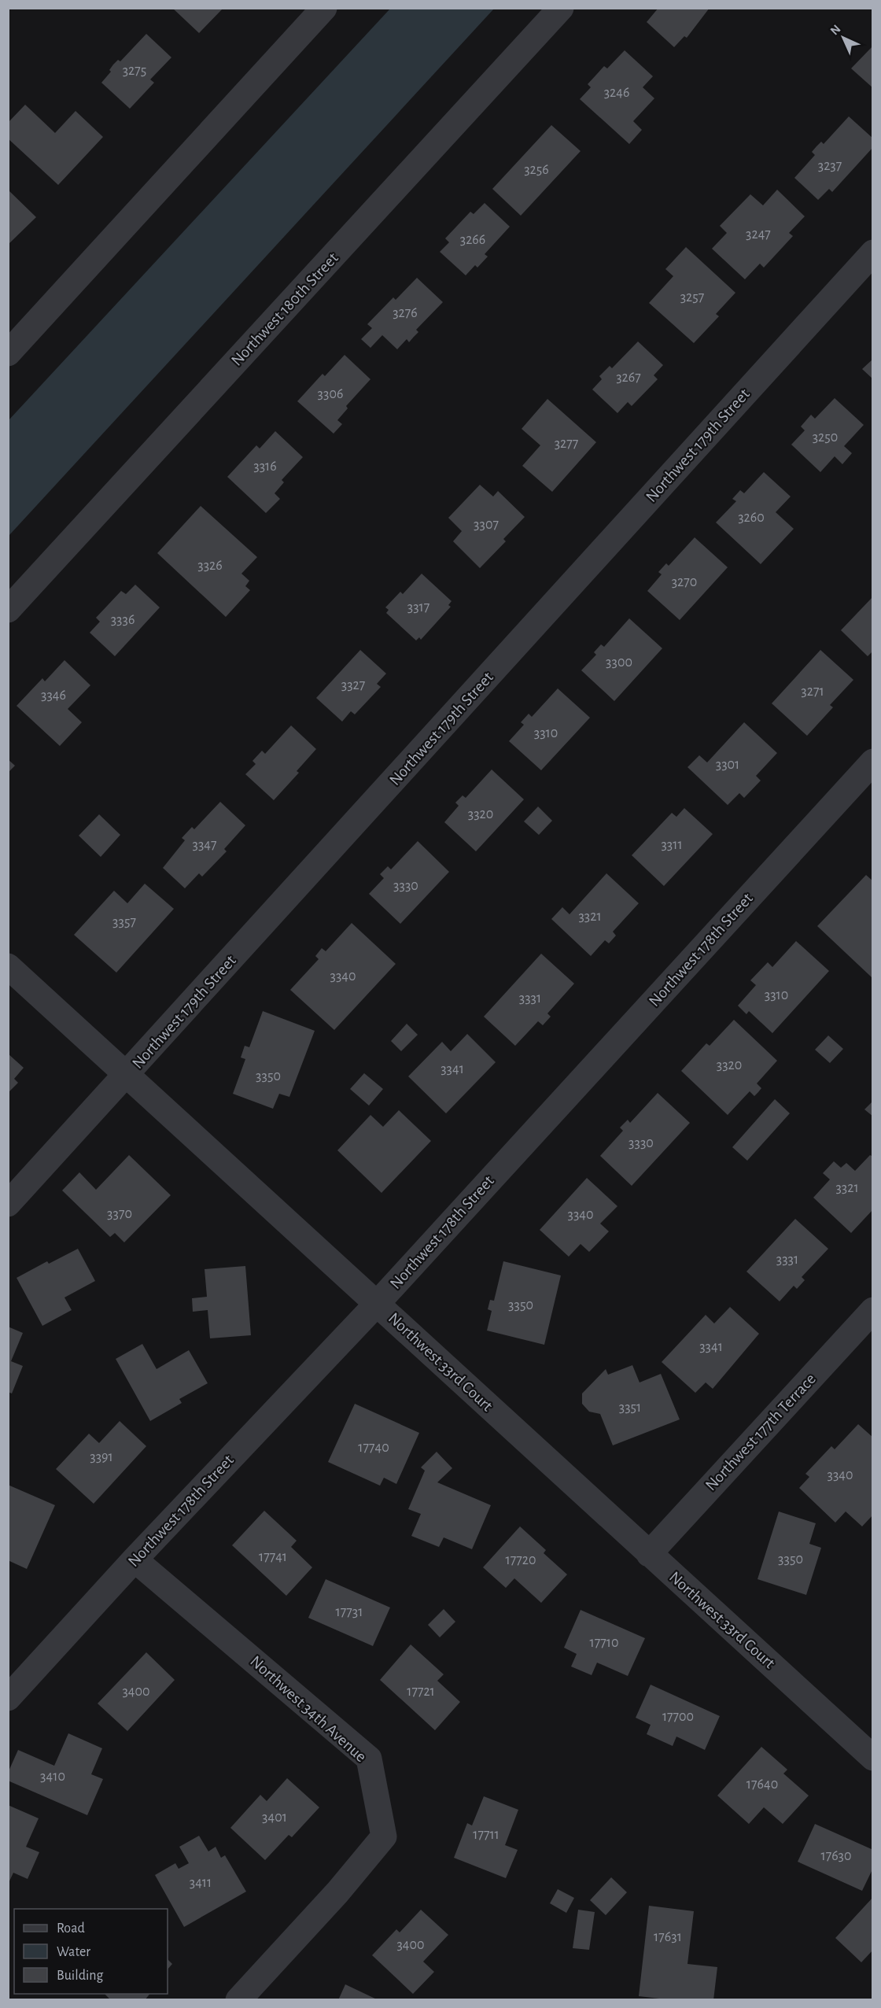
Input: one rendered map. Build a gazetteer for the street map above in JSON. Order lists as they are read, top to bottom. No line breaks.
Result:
{"streets":{"street":["Northwest 180th Street","Northwest 179th Street","Northwest 178th Street","Northwest 33rd Court","Northwest 177th Terrace","Northwest 34th Avenue"]},"crossings":[["Northwest 179th Street","Northwest 33rd Court"],["Northwest 178th Street","Northwest 33rd Court"],["Northwest 178th Street","Northwest 34th Avenue"],["Northwest 33rd Court","Northwest 177th Terrace"]],"house_numbers":["3275","3246","3237","3256","3247","3266","3257","3276","3267","3306","3250","3277","3316","3260","3307","3326","3270","3317","3336","3300","3327","3271","3346","3310","3301","3320","3347","3311","3330","3321","3357","3340","3310","3331","3320","3341","3350","3330","3321","3370","3340","3331","3350","3341","3351","17740","3391","3340","17741","3350","17720","17731","17710","3400","17721","17700","3410","17640","3401","17711","17630","3411","17631","3400"],"legend":["Road","Water","Building"],"north":"top left"}
